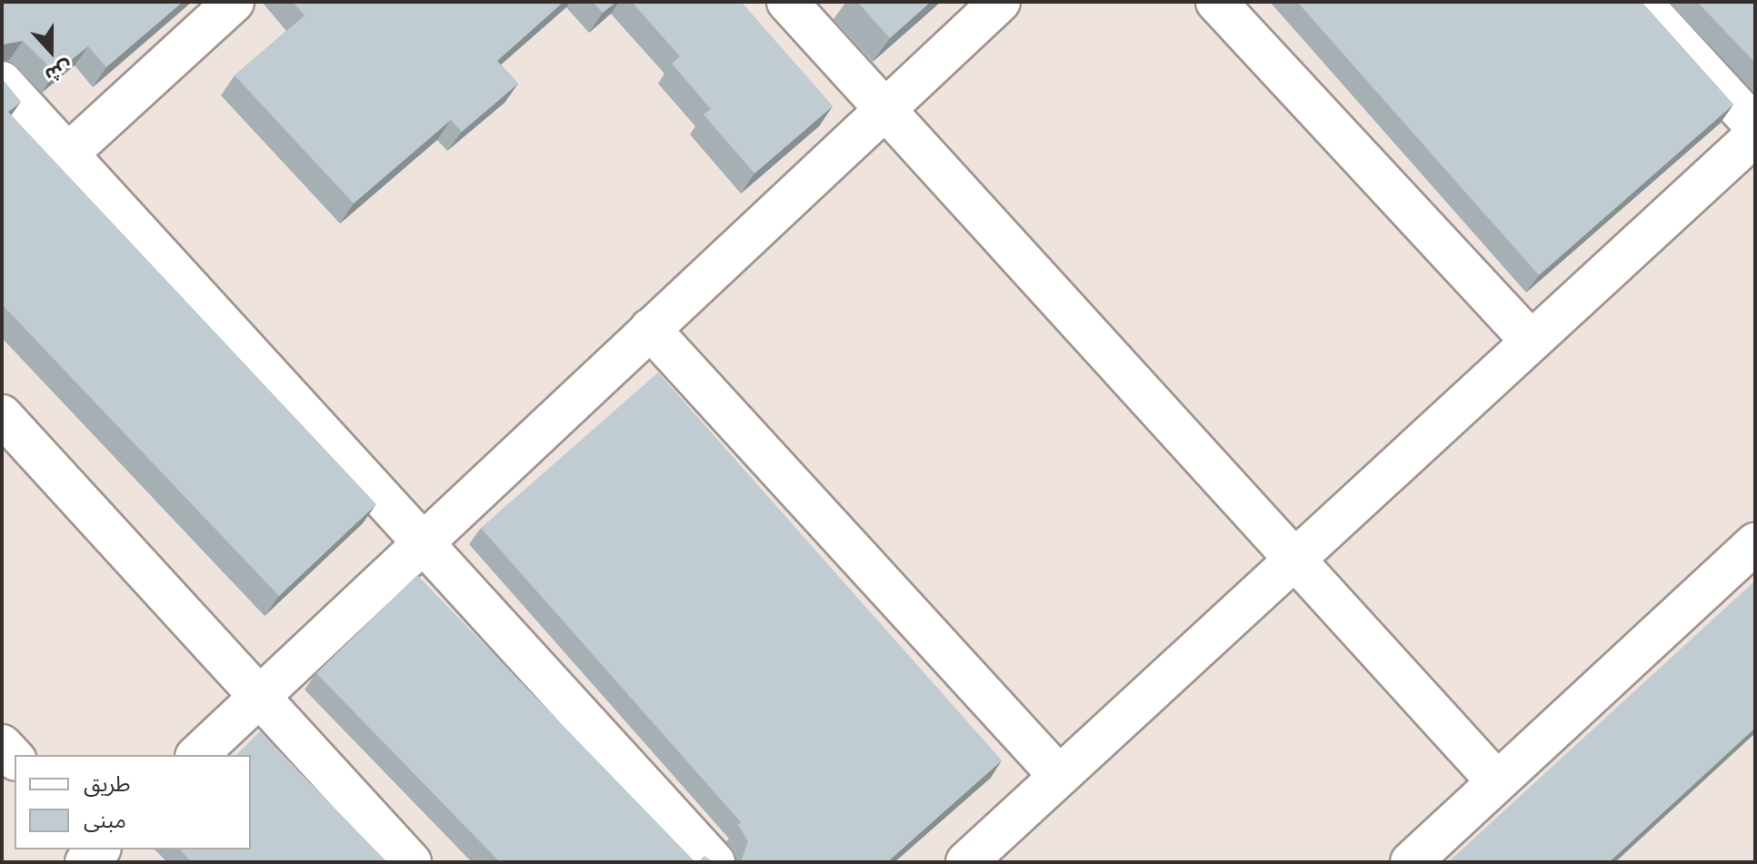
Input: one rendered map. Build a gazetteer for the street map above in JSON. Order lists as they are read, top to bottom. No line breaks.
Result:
{"legend":["طريق","مبنى"],"north":"bottom"}
